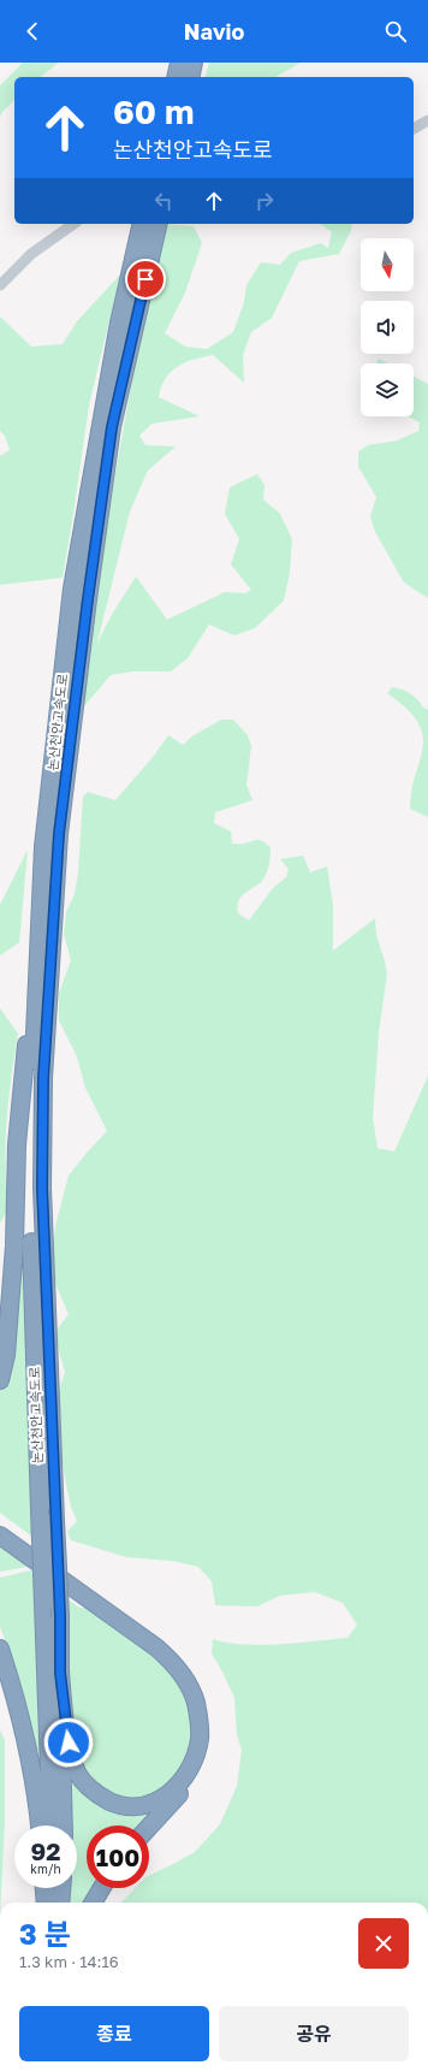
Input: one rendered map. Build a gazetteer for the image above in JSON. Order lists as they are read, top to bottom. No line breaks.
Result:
{"streets":{"highway":["논산천안고속도로"]},"north":"bottom","page":{"header":"Navio","turn":["60 m","논산천안고속도로"],"speed":"92 km/h","limit":"100","heading":["3 분","1.3 km · 14:16"],"buttons":["종료","공유"]}}
